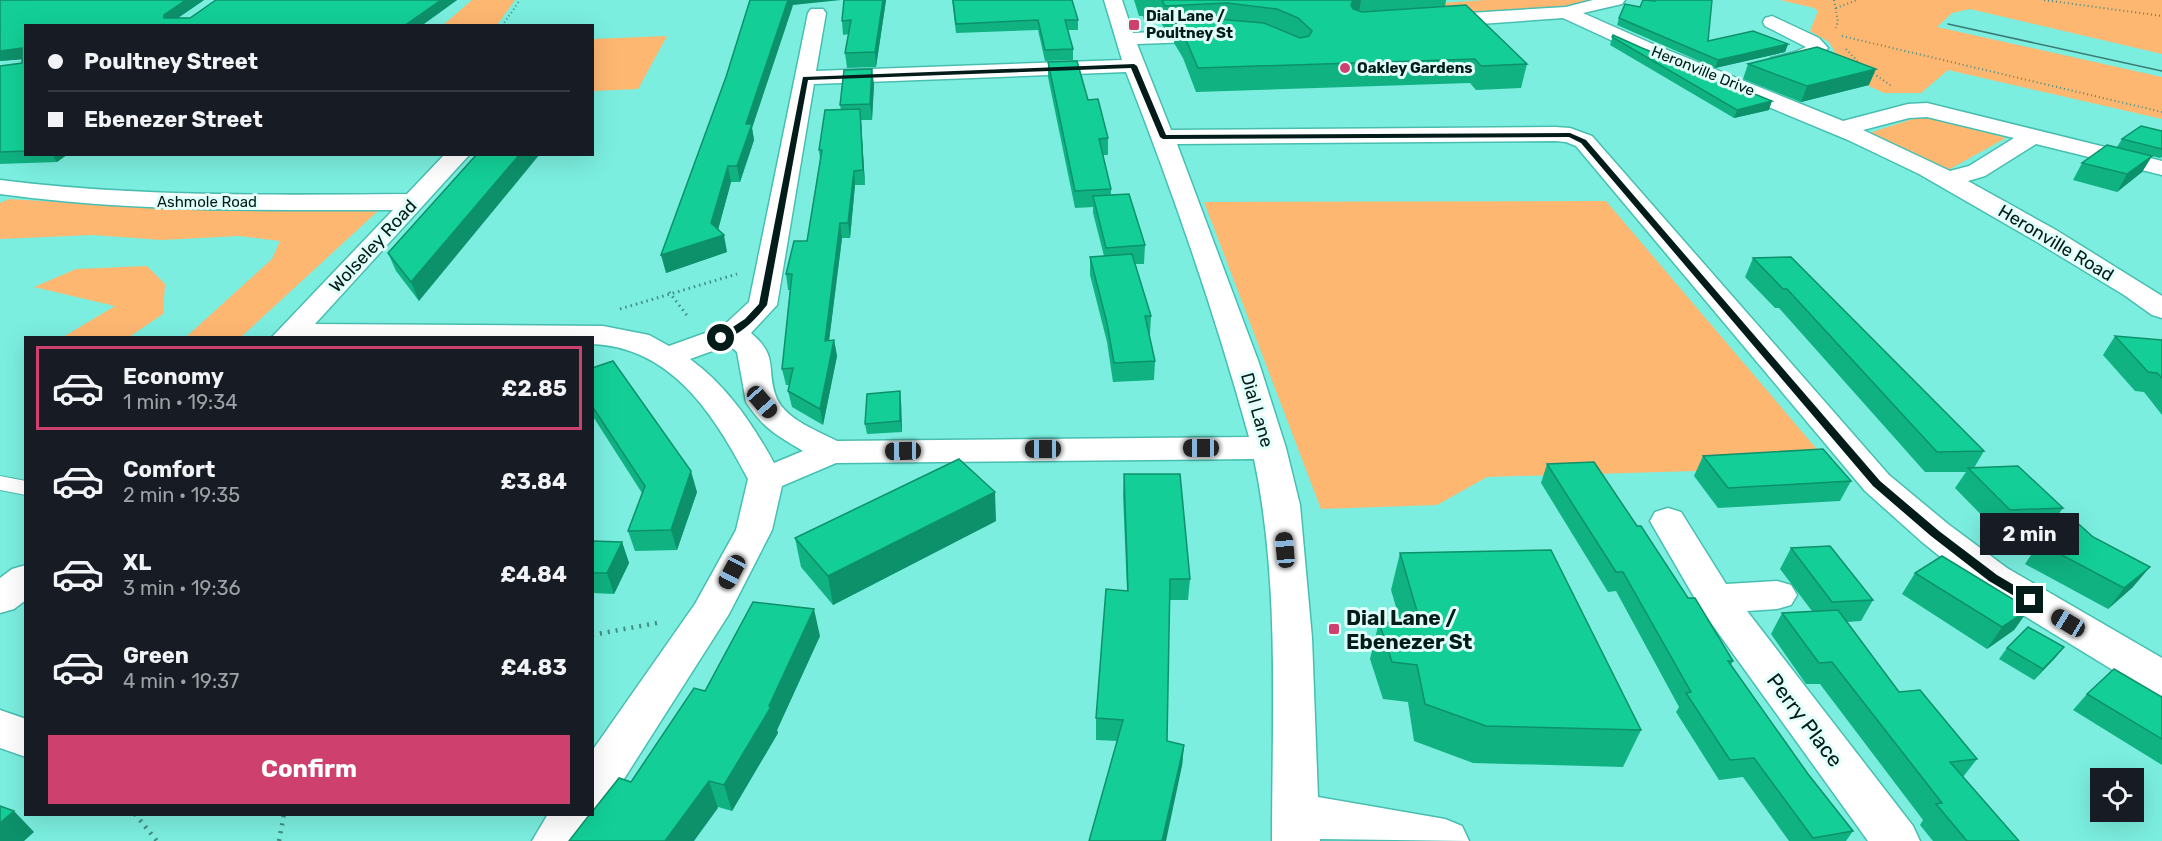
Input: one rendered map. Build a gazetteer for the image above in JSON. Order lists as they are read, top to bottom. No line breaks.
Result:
{"streets":{"street":["Heronville Drive","Ashmole Road","Heronville Road","Wolseley Road","Dial Lane","Perry Place"]},"crossings":[["Heronville Drive","Heronville Road"],["Ashmole Road","Wolseley Road"]],"places":{"transit":["Dial Lane / Poultney St","Dial Lane / Ebenezer St"],"other":["Oakley Gardens"]},"page":{"banner":["Poultney Street","Ebenezer Street"],"list":[{"name":"Economy","note":"1 min · 19:34","value":"£2.85"},{"name":"Comfort","note":"2 min · 19:35","value":"£3.84"},{"name":"XL","note":"3 min · 19:36","value":"£4.84"},{"name":"Green","note":"4 min · 19:37","value":"£4.83"}],"bubble":"2 min","buttons":"Confirm"}}
